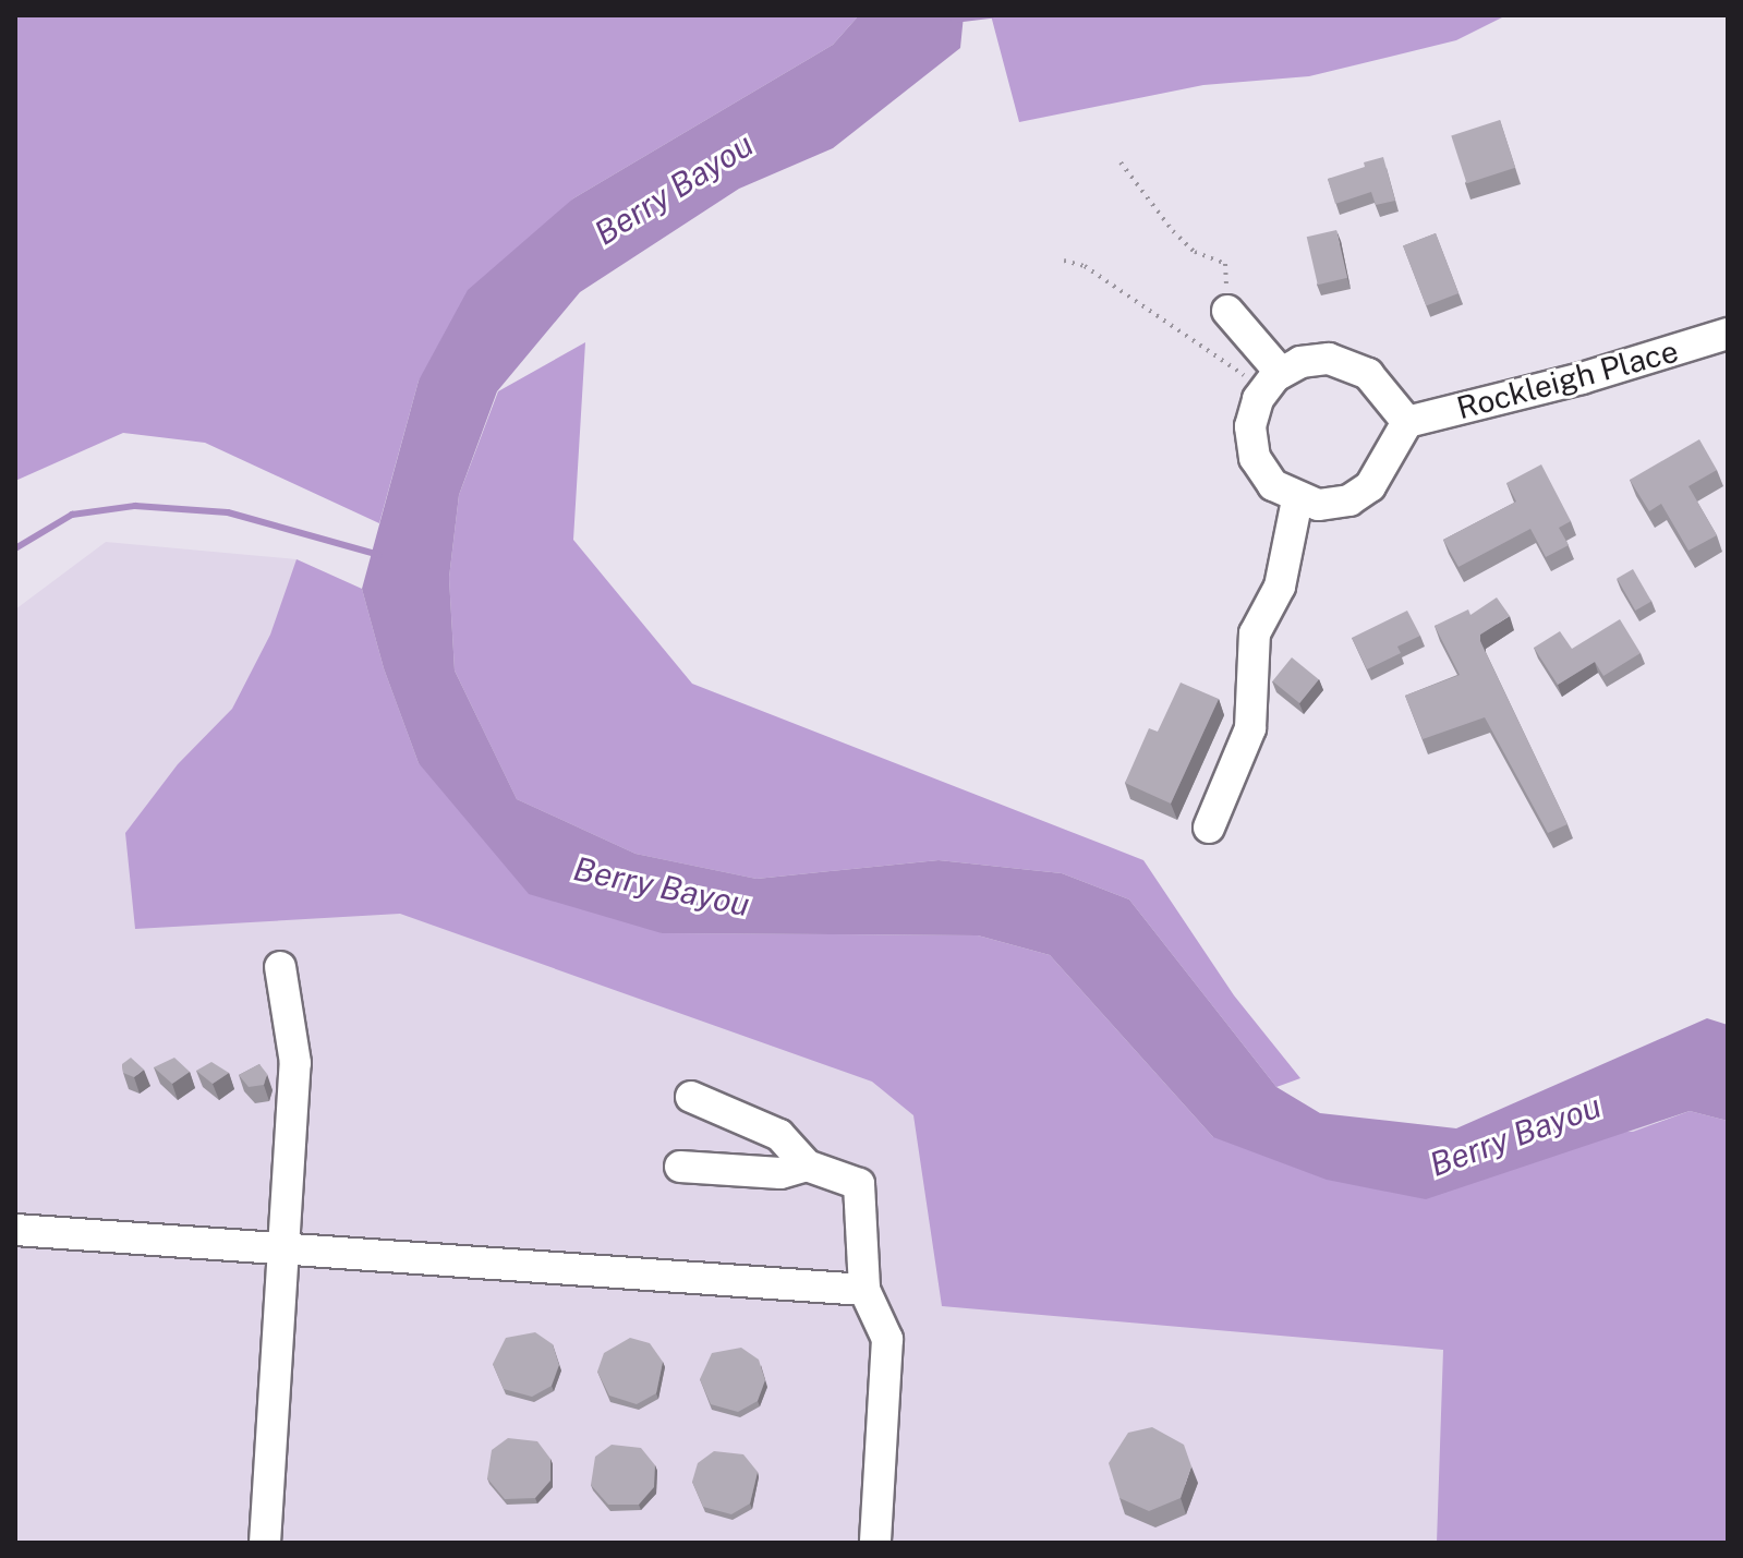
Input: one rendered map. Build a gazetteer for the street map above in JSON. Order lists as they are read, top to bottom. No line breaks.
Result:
{"streets":{"street":["Rockleigh Place"]},"water":["Berry Bayou"]}
